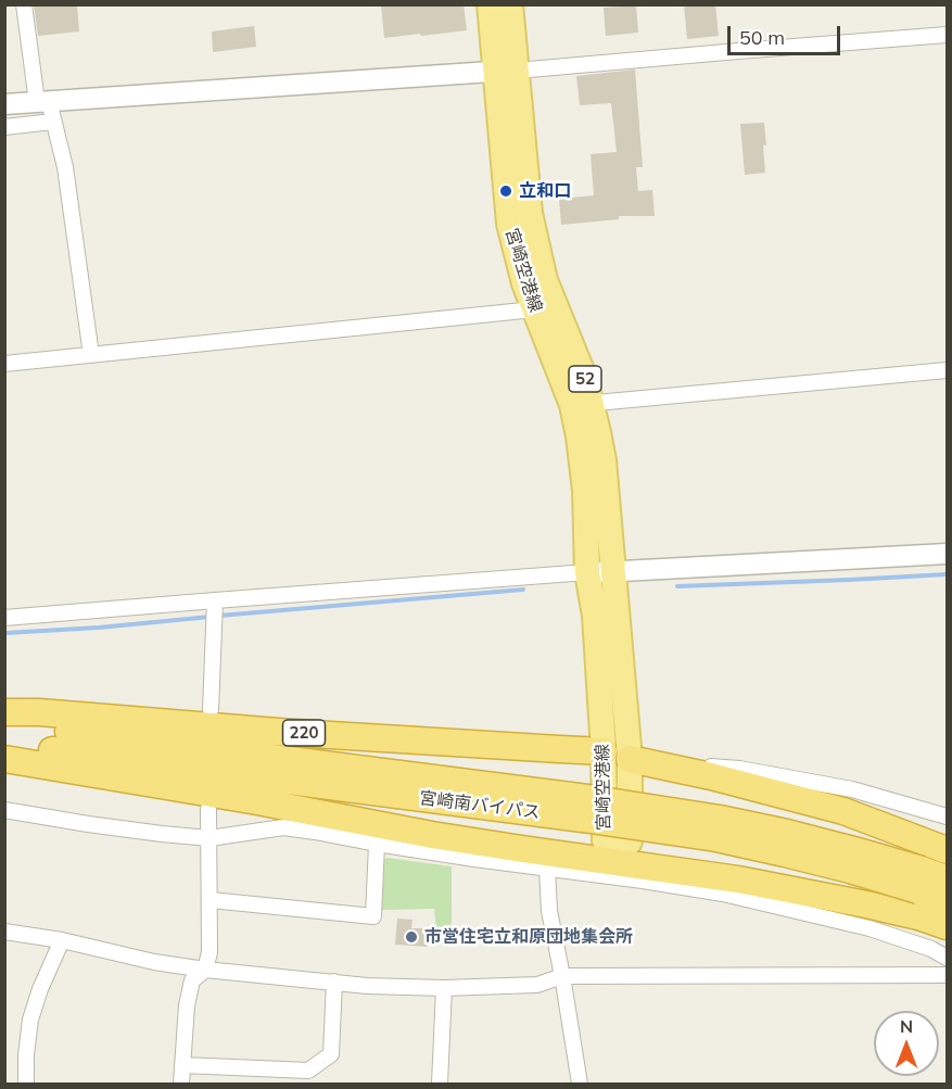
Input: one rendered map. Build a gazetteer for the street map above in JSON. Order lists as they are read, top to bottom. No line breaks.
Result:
{"streets":{"highway":["220","宮崎南バイパス"],"main road":["宮崎空港線","52"]},"crossings":[["宮崎空港線","220"]],"places":["立和口","市営住宅立和原団地集会所"],"scale_bar":"50 m","north":"top"}
